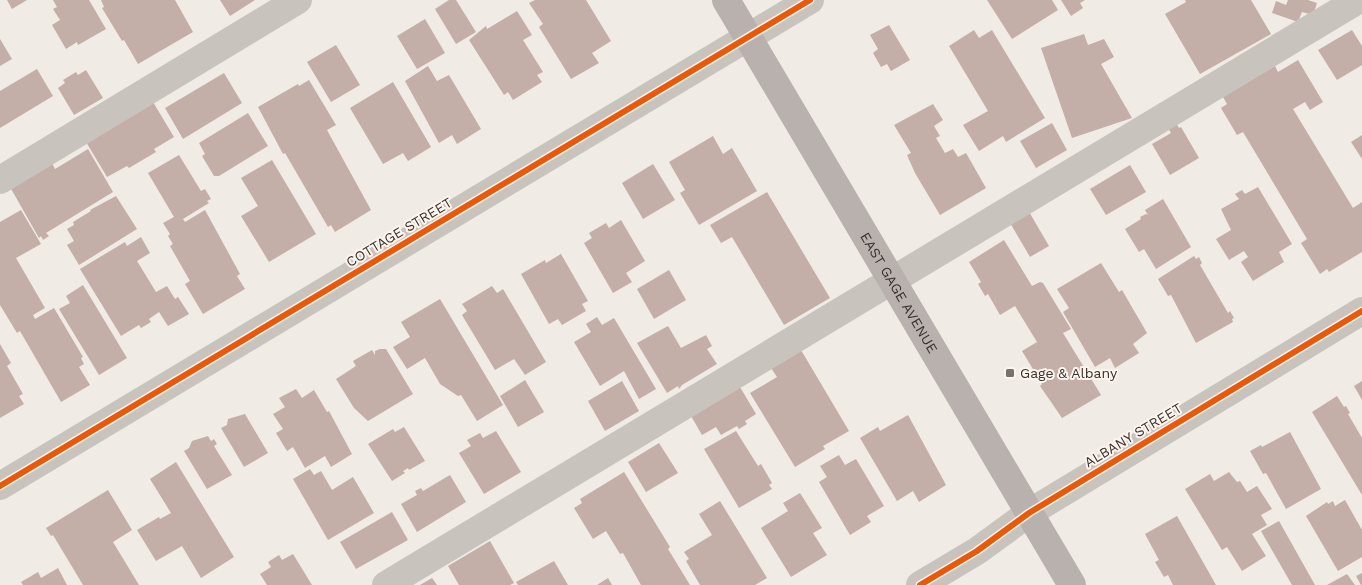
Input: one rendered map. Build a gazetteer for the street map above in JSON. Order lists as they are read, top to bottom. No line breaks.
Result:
{"streets":{"main road":["EAST GAGE AVENUE"],"street":["COTTAGE STREET","ALBANY STREET"]},"crossings":[["COTTAGE STREET","EAST GAGE AVENUE"],["EAST GAGE AVENUE","ALBANY STREET"]],"places":{"transit":["Gage & Albany"]}}
